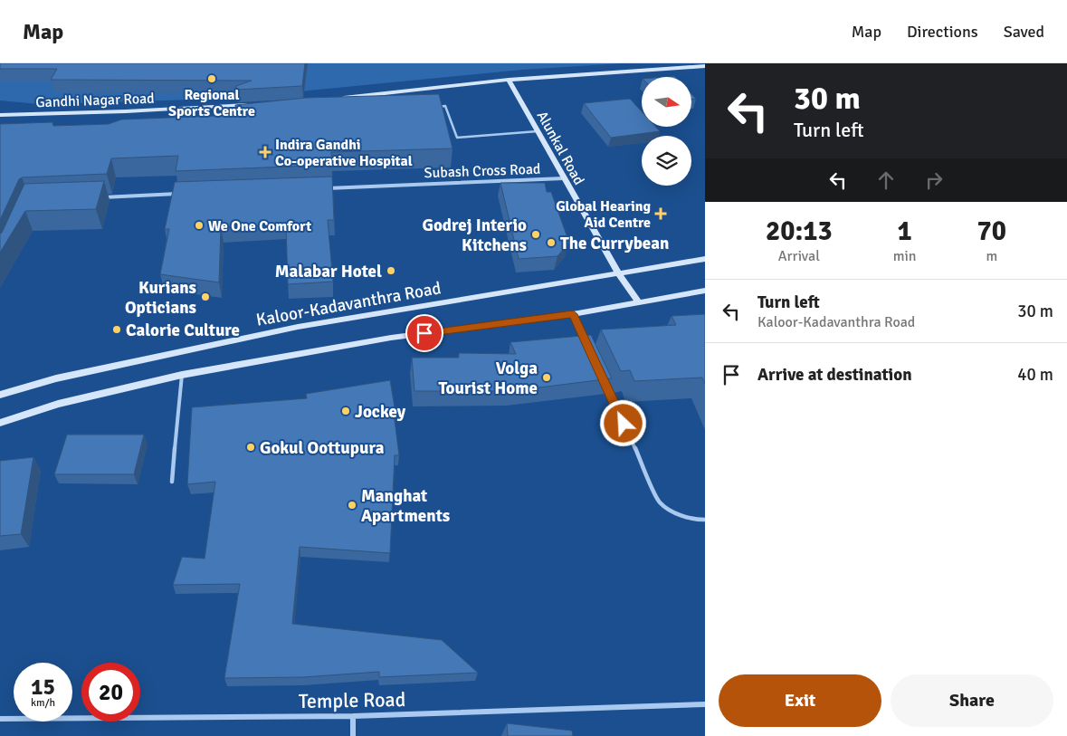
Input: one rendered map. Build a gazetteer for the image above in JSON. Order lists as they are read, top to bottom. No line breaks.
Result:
{"streets":{"main road":["Gandhi Nagar Road","Alunkal Road","Kaloor-Kadavanthra Road"],"street":["Subash Cross Road","Temple Road"]},"crossings":[["Alunkal Road","Subash Cross Road"],["Alunkal Road","Kaloor-Kadavanthra Road"]],"places":{"other":["Regional Sports Centre","We One Comfort","Godrej Interio Kitchens","The Currybean","Malabar Hotel","Kurians Opticians","Calorie Culture","Volga Tourist Home","Jockey","Gokul Oottupura","Manghat Apartments"],"health":["Indira Gandhi Co-operative Hospital","Global Hearing Aid Centre"]},"north":"right","page":{"header":"Map","nav":["Map","Directions","Saved"],"turn":["30 m","Turn left"],"eta":["20:13","Arrival","1","min","70","m"],"list":[{"name":"Turn left","note":"Kaloor-Kadavanthra Road","value":"30 m"},{"name":"Arrive at destination","value":"40 m"}],"speed":"15 km/h","limit":"20","buttons":["Exit","Share"]}}
